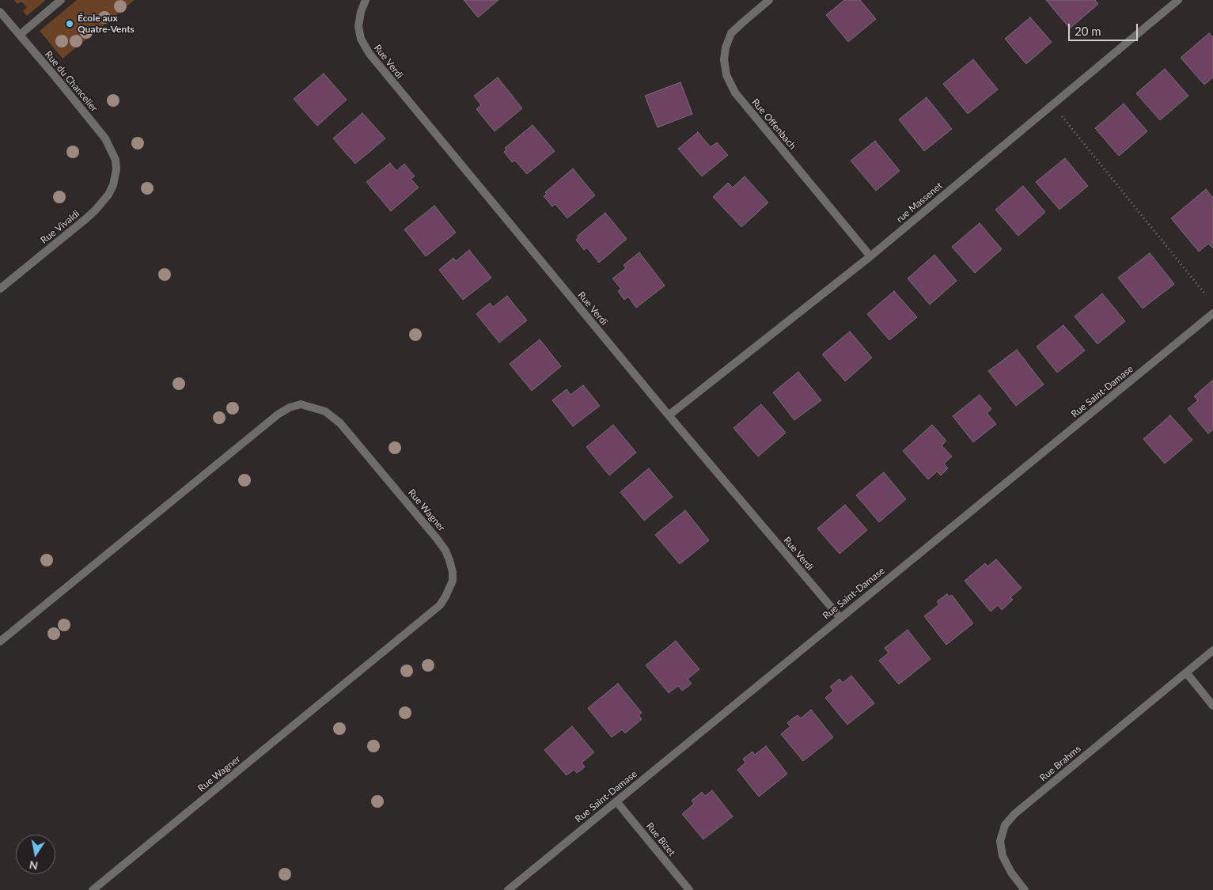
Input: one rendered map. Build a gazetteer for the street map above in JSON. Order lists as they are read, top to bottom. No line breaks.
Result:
{"streets":{"street":["Rue Verdi","Rue du Chancelier","Rue Offenbach","rue Massenet","Rue Vivaldi","Rue Saint-Damase","Rue Wagner","Rue Brahms","Rue Bizet"]},"crossings":[["Rue Verdi","rue Massenet"],["Rue Verdi","Rue Saint-Damase"],["Rue du Chancelier","Rue Vivaldi"],["Rue Offenbach","rue Massenet"],["Rue Saint-Damase","Rue Bizet"]],"places":["École aux Quatre-Vents"],"scale_bar":"20 m","north":"bottom"}
